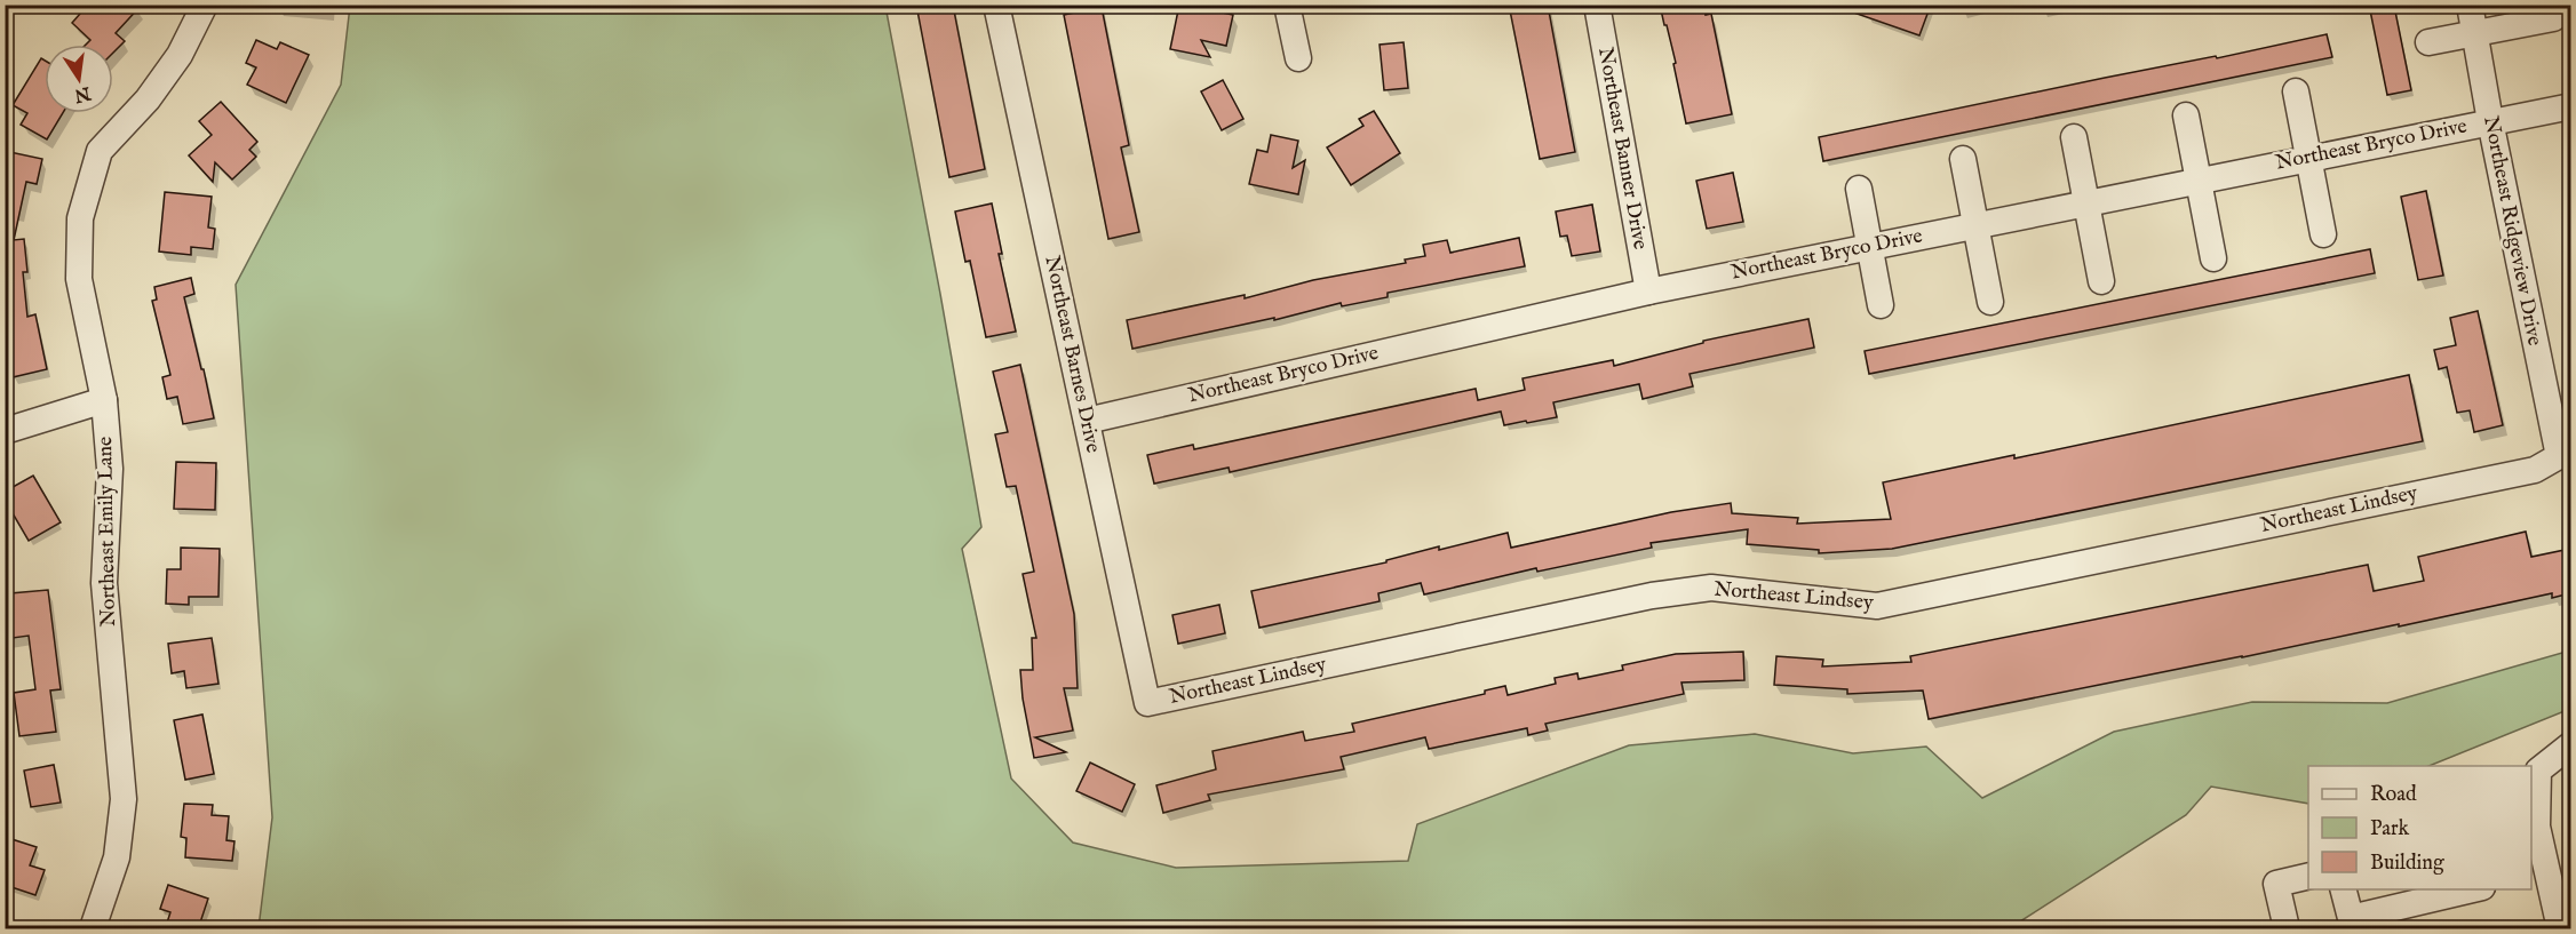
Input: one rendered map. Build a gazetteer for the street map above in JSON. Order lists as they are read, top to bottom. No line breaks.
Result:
{"streets":{"street":["Northeast Bryco Drive","Northeast Banner Drive","Northeast Ridgeview Drive","Northeast Barnes Drive","Northeast Lindsey","Northeast Emily Lane"]},"crossings":[["Northeast Bryco Drive","Northeast Banner Drive"],["Northeast Bryco Drive","Northeast Ridgeview Drive"],["Northeast Bryco Drive","Northeast Barnes Drive"],["Northeast Ridgeview Drive","Northeast Lindsey"],["Northeast Barnes Drive","Northeast Lindsey"]],"legend":["Road","Park","Building"],"north":"bottom"}
